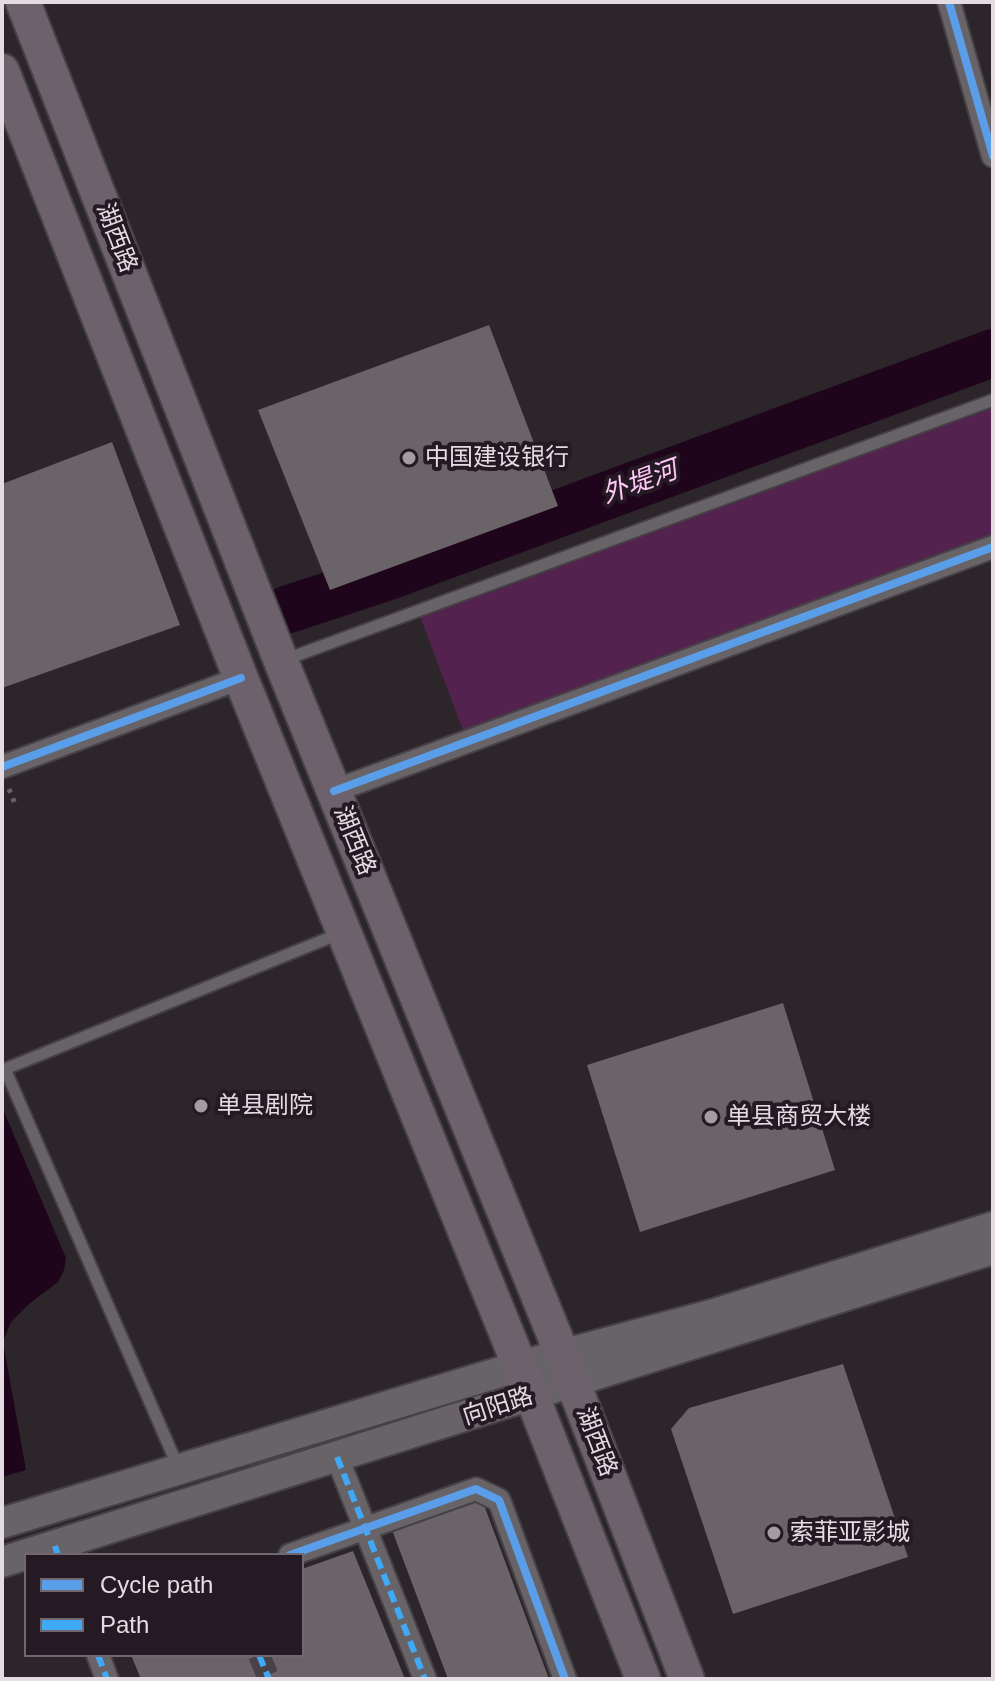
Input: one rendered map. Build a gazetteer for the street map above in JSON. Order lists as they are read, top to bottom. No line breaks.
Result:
{"streets":{"main road":["湖西路","向阳路"]},"crossings":[["湖西路","向阳路"]],"water":["外堤河"],"places":["中国建设银行","单县剧院","单县商贸大楼","索菲亚影城"],"legend":["Cycle path","Path"]}
